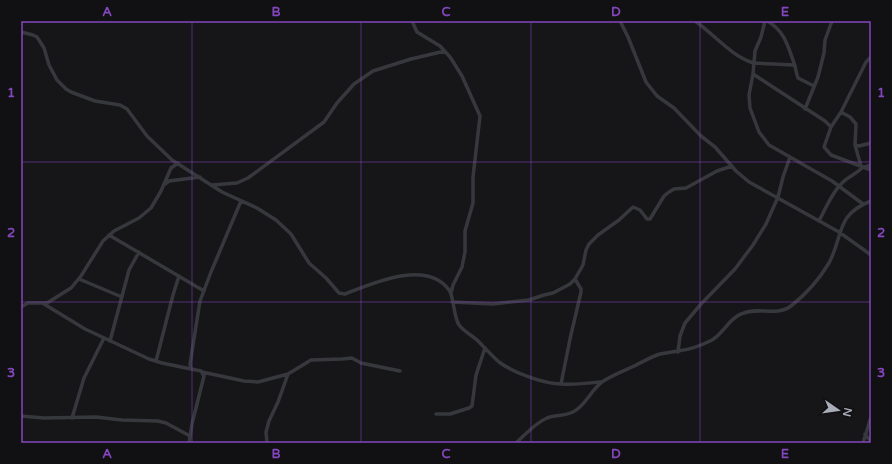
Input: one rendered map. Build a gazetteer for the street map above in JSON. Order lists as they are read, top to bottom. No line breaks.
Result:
{"north":"right","grid":{"columns":["A","B","C","D","E"],"rows":["1","2","3"]}}
